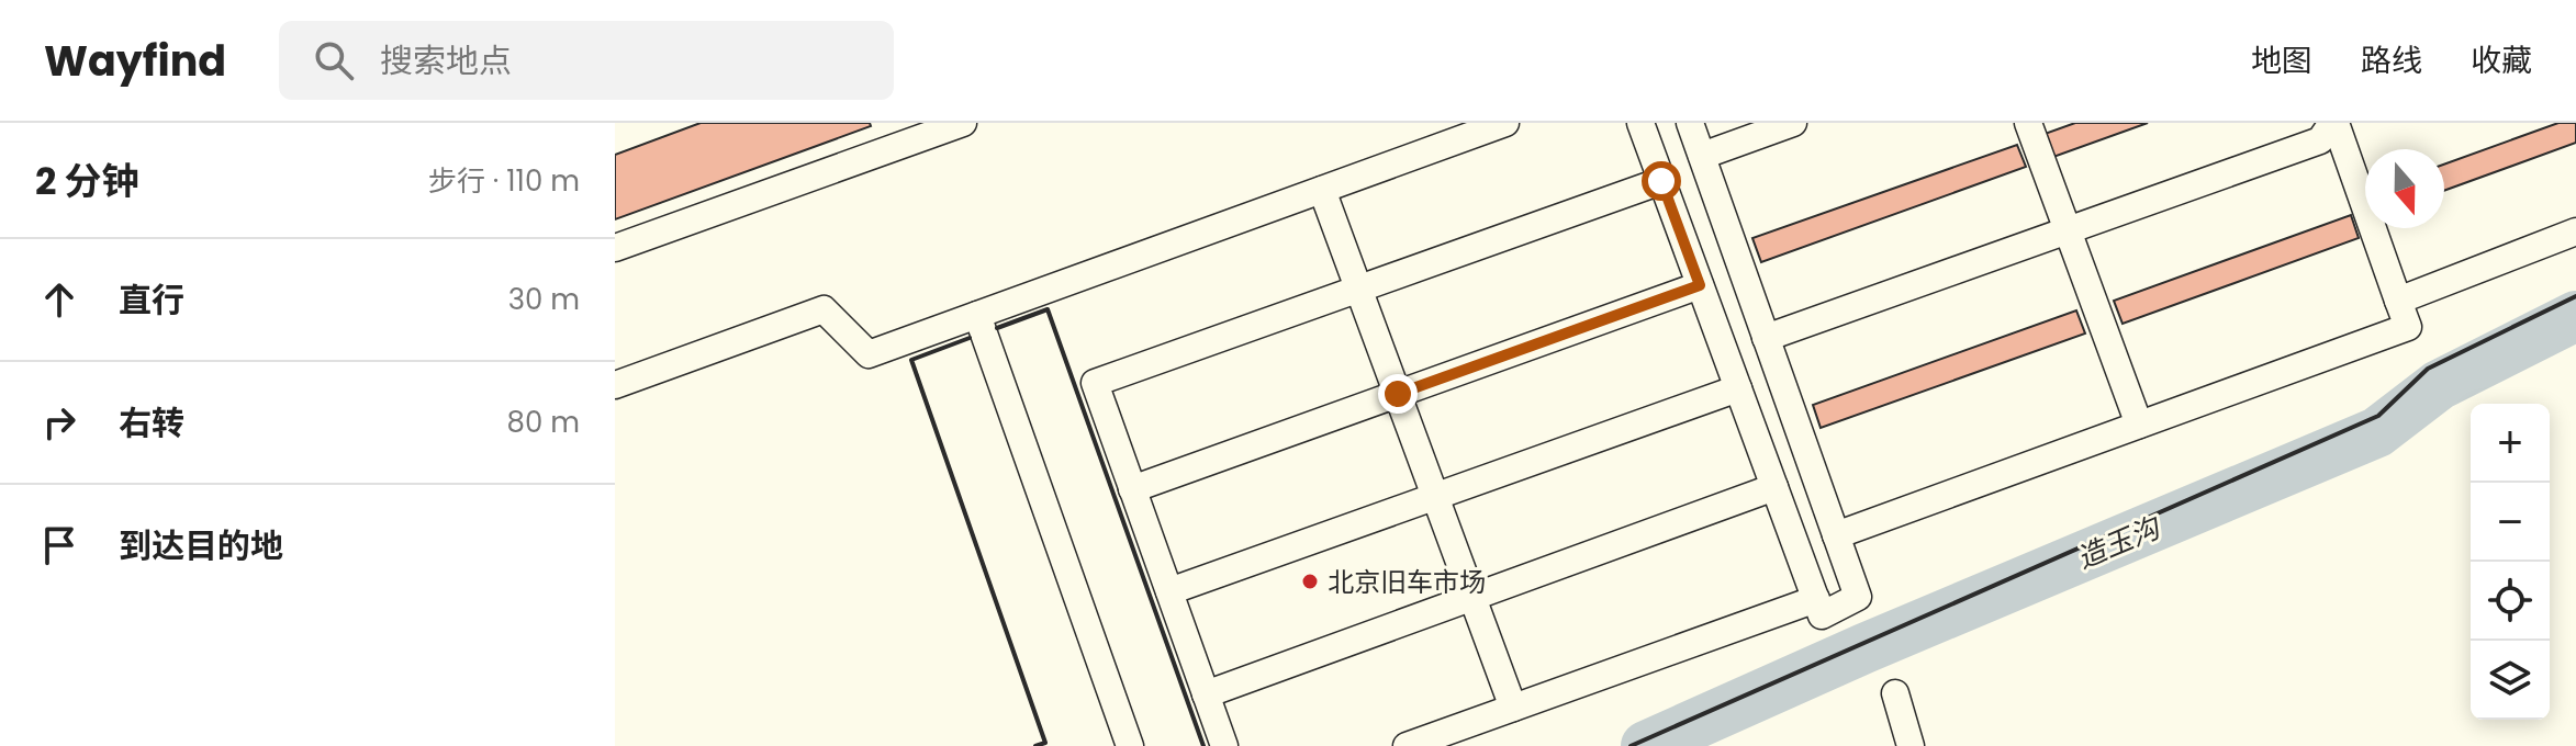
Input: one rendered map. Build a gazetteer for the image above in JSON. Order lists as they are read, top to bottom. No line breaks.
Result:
{"water":["造玉沟"],"places":["北京旧车市场"],"north":"bottom","page":{"header":"Wayfind","search":"搜索地点","nav":["地图","路线","收藏"],"heading":["2 分钟","步行 · 110 m"],"list":[["直行","30 m"],["右转","80 m"],"到达目的地"],"map_buttons":["+","−"]}}
